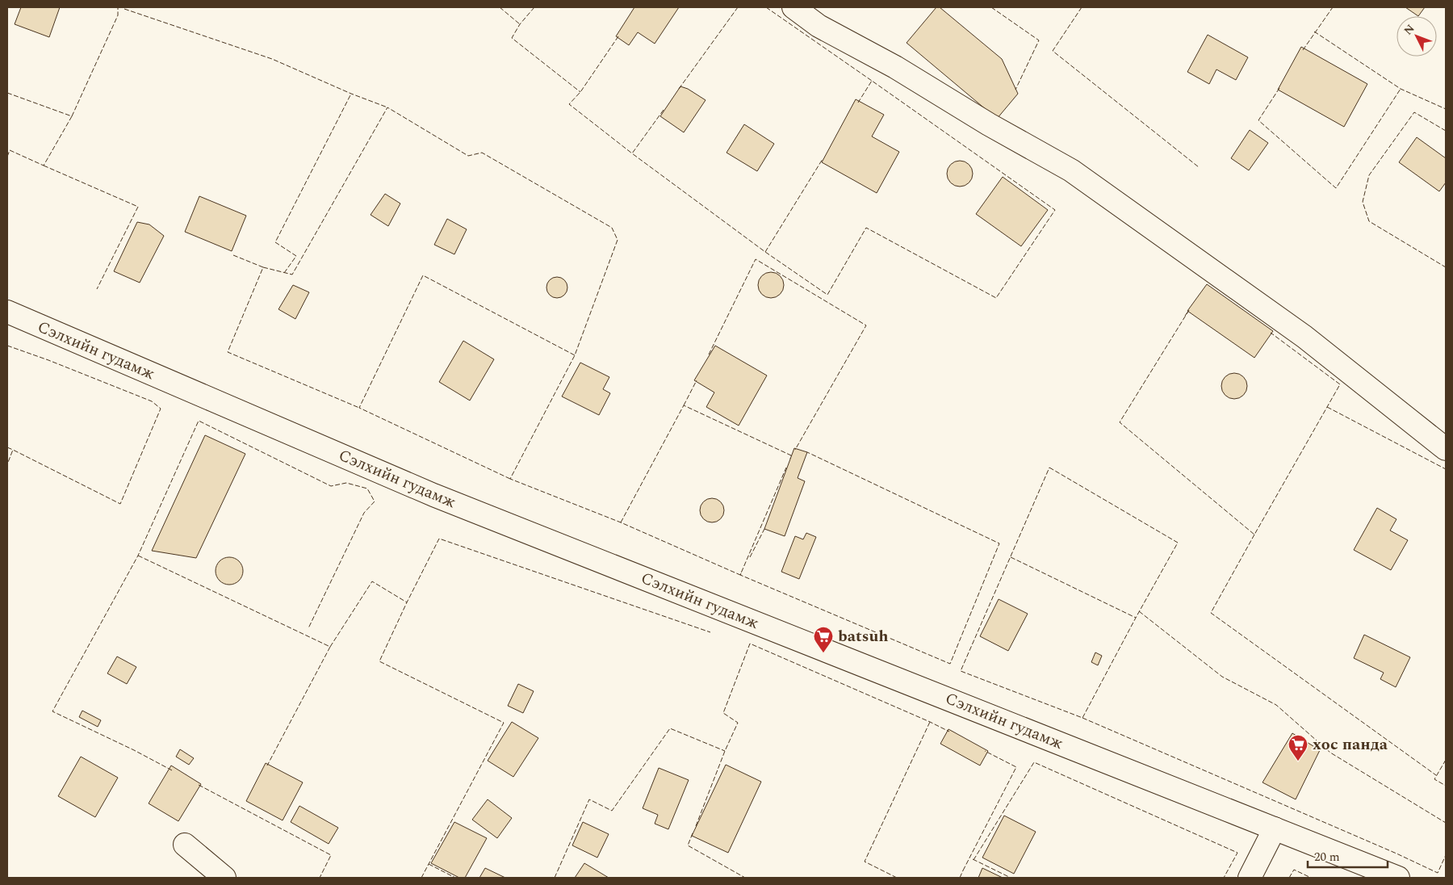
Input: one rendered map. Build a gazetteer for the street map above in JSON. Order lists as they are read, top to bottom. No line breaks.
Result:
{"streets":{"main road":["Сэлхийн гудамж"]},"places":{"supermarket":["batsuh","хос панда"]},"scale_bar":"20 m","north":"top left"}
